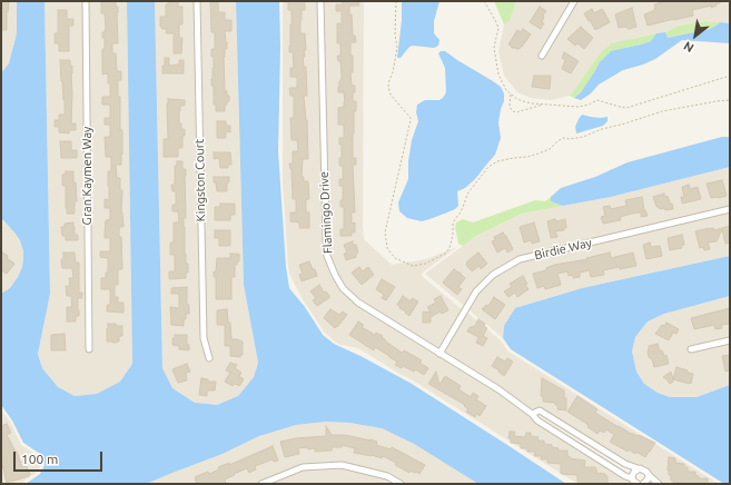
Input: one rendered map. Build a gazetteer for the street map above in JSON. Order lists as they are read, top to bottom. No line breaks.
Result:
{"streets":{"street":["Gran Kaymen Way","Kingston Court","Flamingo Drive","Birdie Way"]},"crossings":[["Flamingo Drive","Birdie Way"]],"scale_bar":"100 m","north":"bottom left"}
